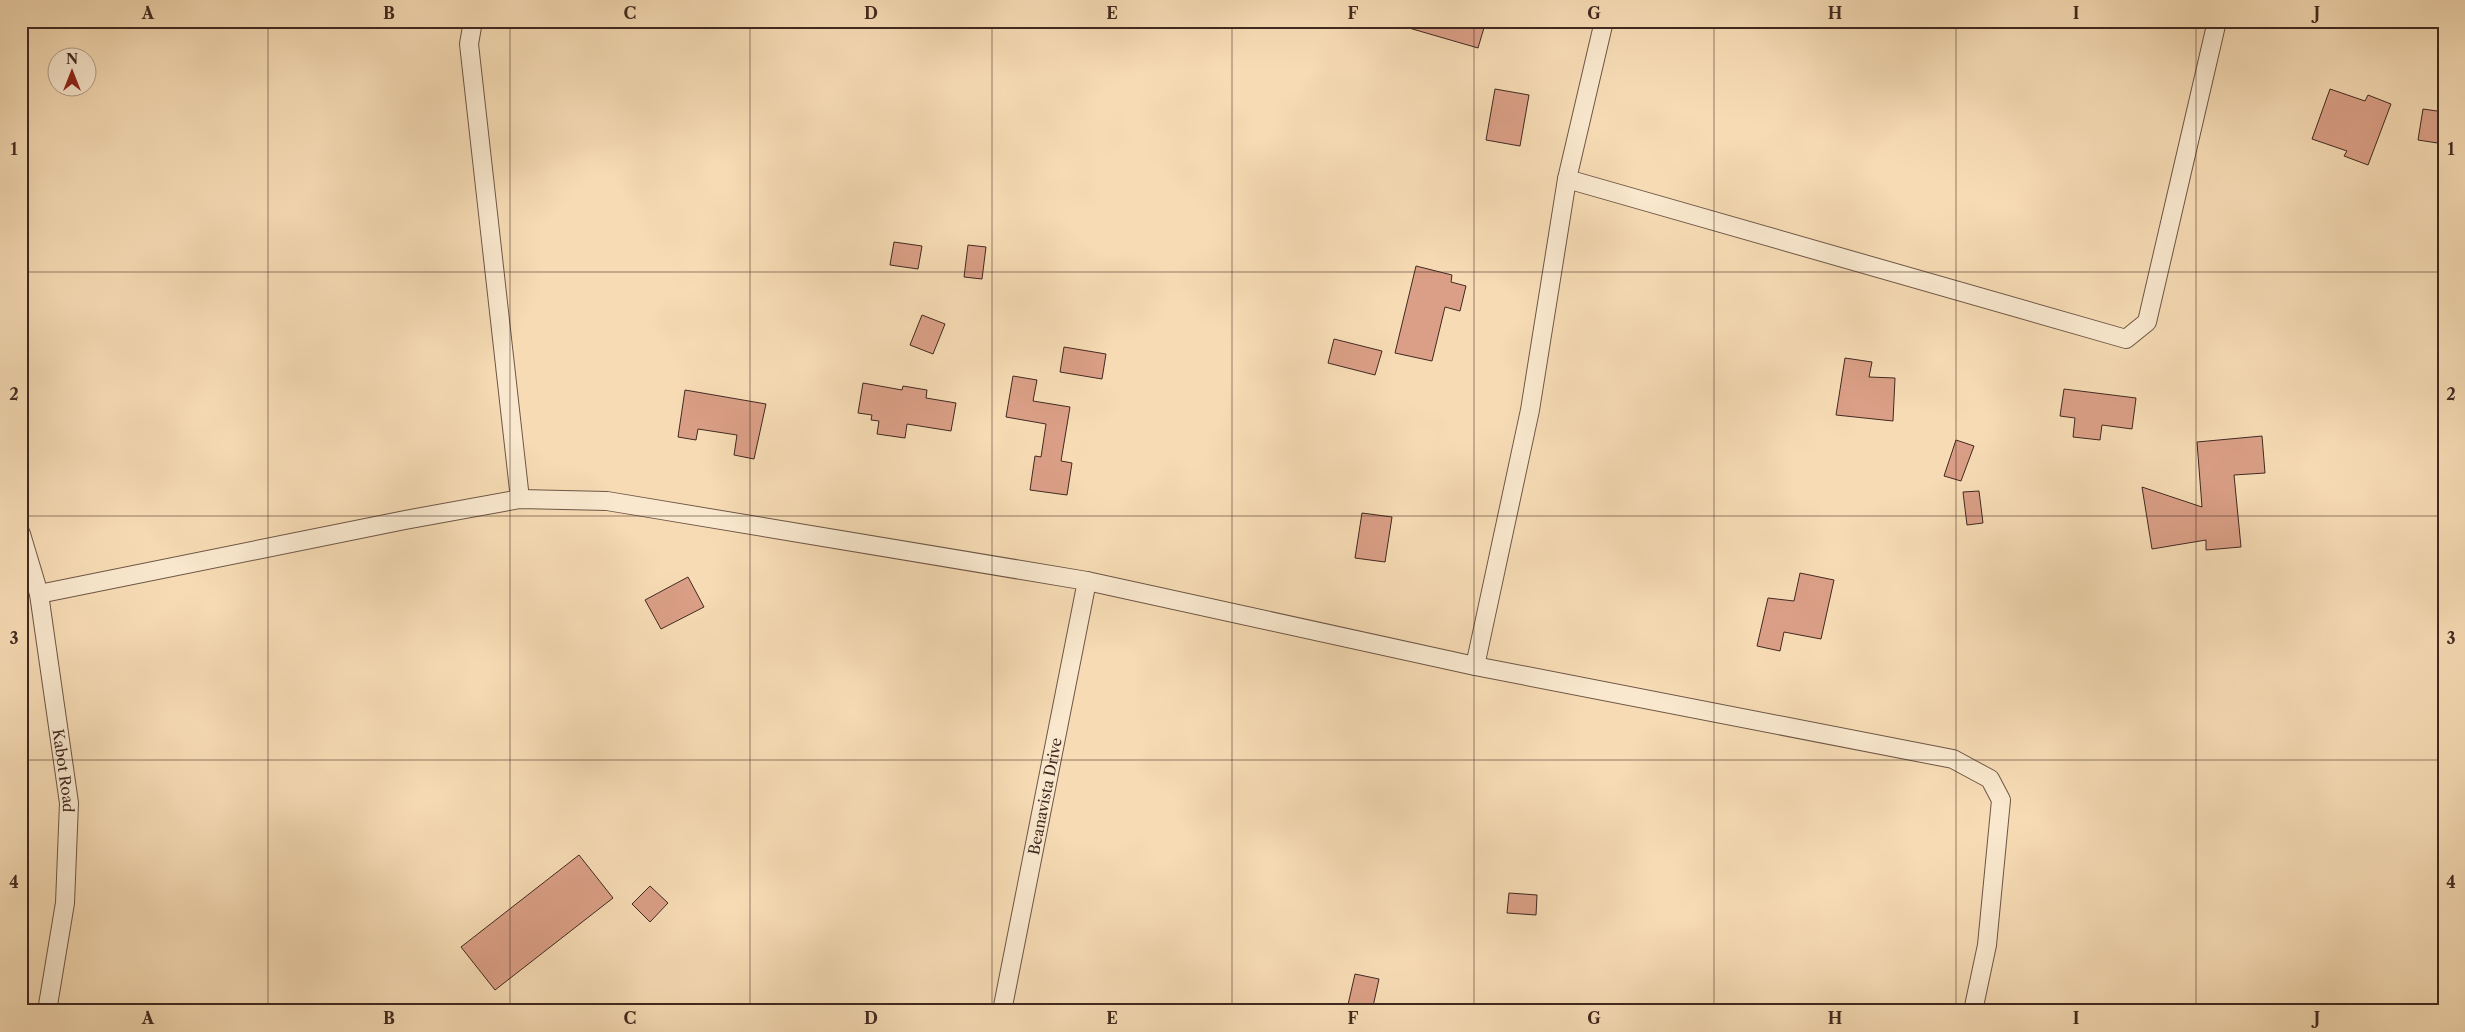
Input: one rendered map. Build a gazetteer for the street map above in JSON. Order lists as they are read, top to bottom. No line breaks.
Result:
{"streets":{"street":["Kabot Road","Beanavista Drive"]},"north":"top","grid":{"columns":["A","B","C","D","E","F","G","H","I","J"],"rows":["1","2","3","4"]}}
